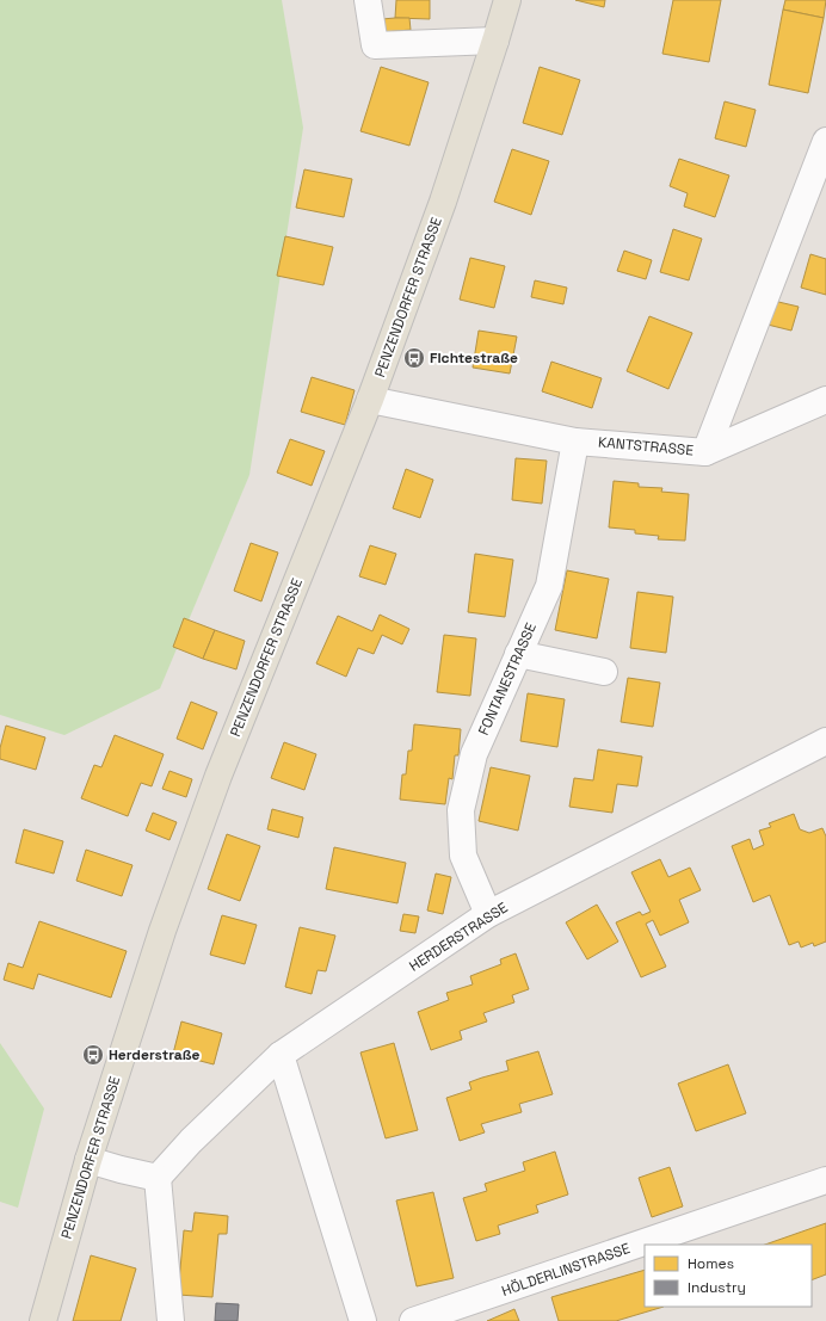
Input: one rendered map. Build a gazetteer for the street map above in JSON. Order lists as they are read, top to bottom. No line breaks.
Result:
{"streets":{"main road":["PENZENDORFER STRASSE"],"street":["KANTSTRASSE","FONTANESTRASSE","HERDERSTRASSE","HÖLDERLINSTRASSE"]},"crossings":[["PENZENDORFER STRASSE","KANTSTRASSE"],["KANTSTRASSE","FONTANESTRASSE"],["FONTANESTRASSE","HERDERSTRASSE"]],"places":{"bus stop":["Fichtestraße","Herderstraße"]},"legend":["Homes","Industry"]}
